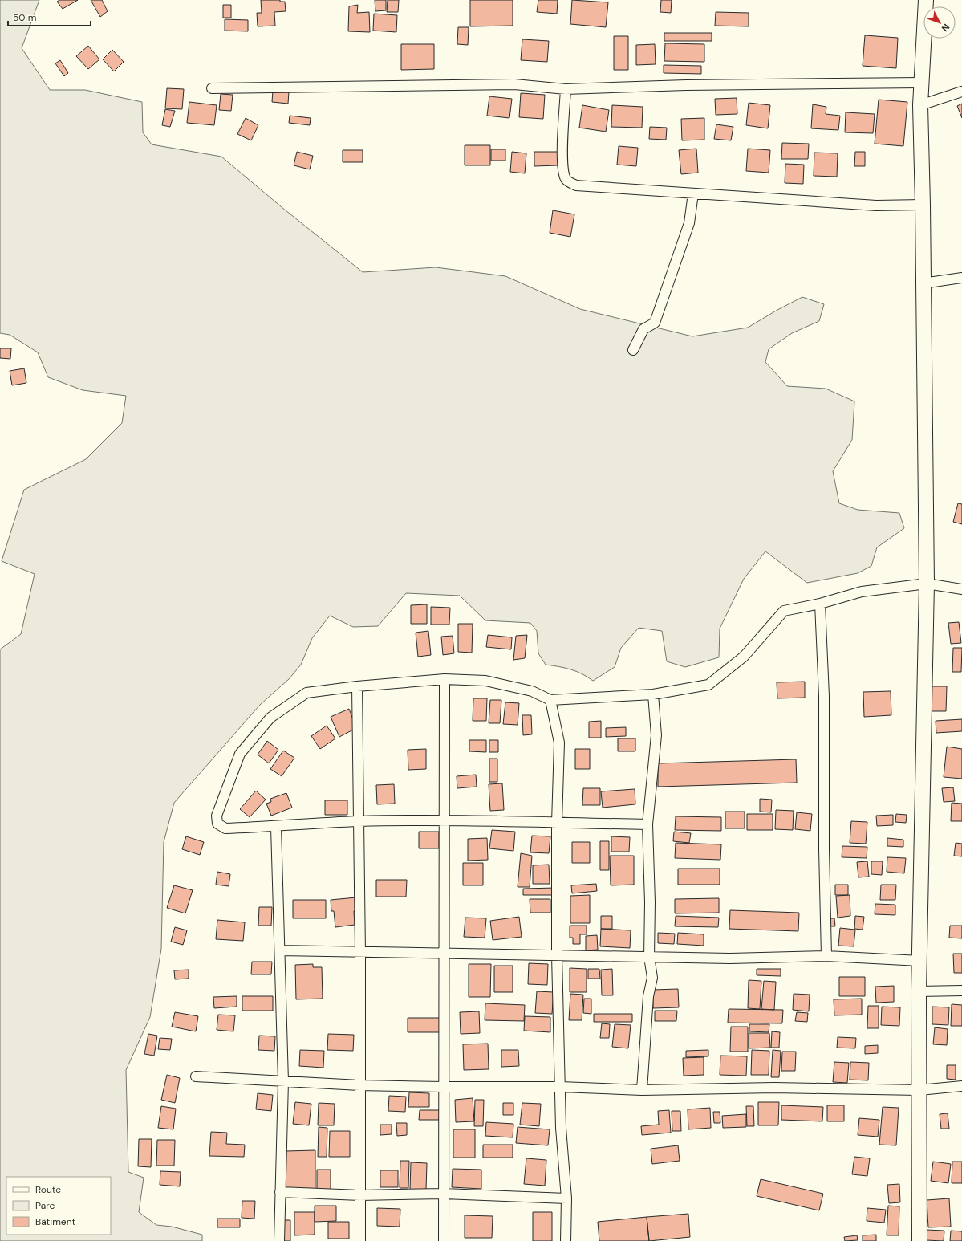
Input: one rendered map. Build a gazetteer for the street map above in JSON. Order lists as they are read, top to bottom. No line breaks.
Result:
{"legend":["Route","Parc","Bâtiment"],"scale_bar":"50 m","north":"bottom right"}
